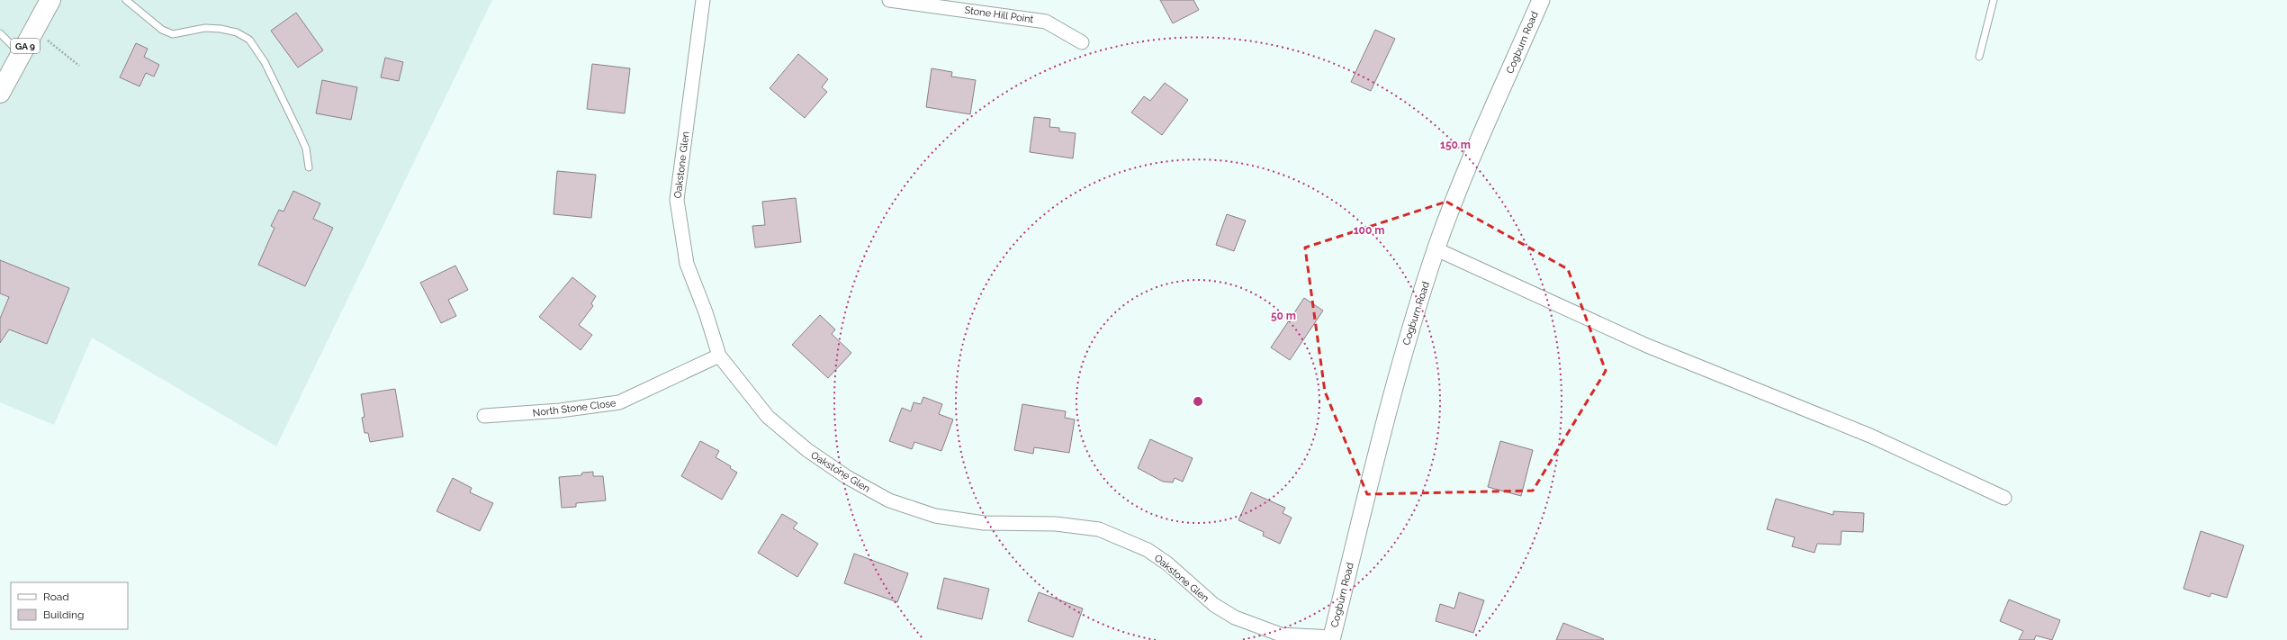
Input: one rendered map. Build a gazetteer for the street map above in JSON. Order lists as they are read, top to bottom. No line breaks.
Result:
{"streets":{"main road":["GA 9"],"street":["Stone Hill Point","Cogburn Road","Oakstone Glen","North Stone Close"]},"crossings":[["Cogburn Road","Oakstone Glen"],["Oakstone Glen","North Stone Close"]],"legend":["Road","Building"],"rings":["150 m","100 m","50 m"]}
